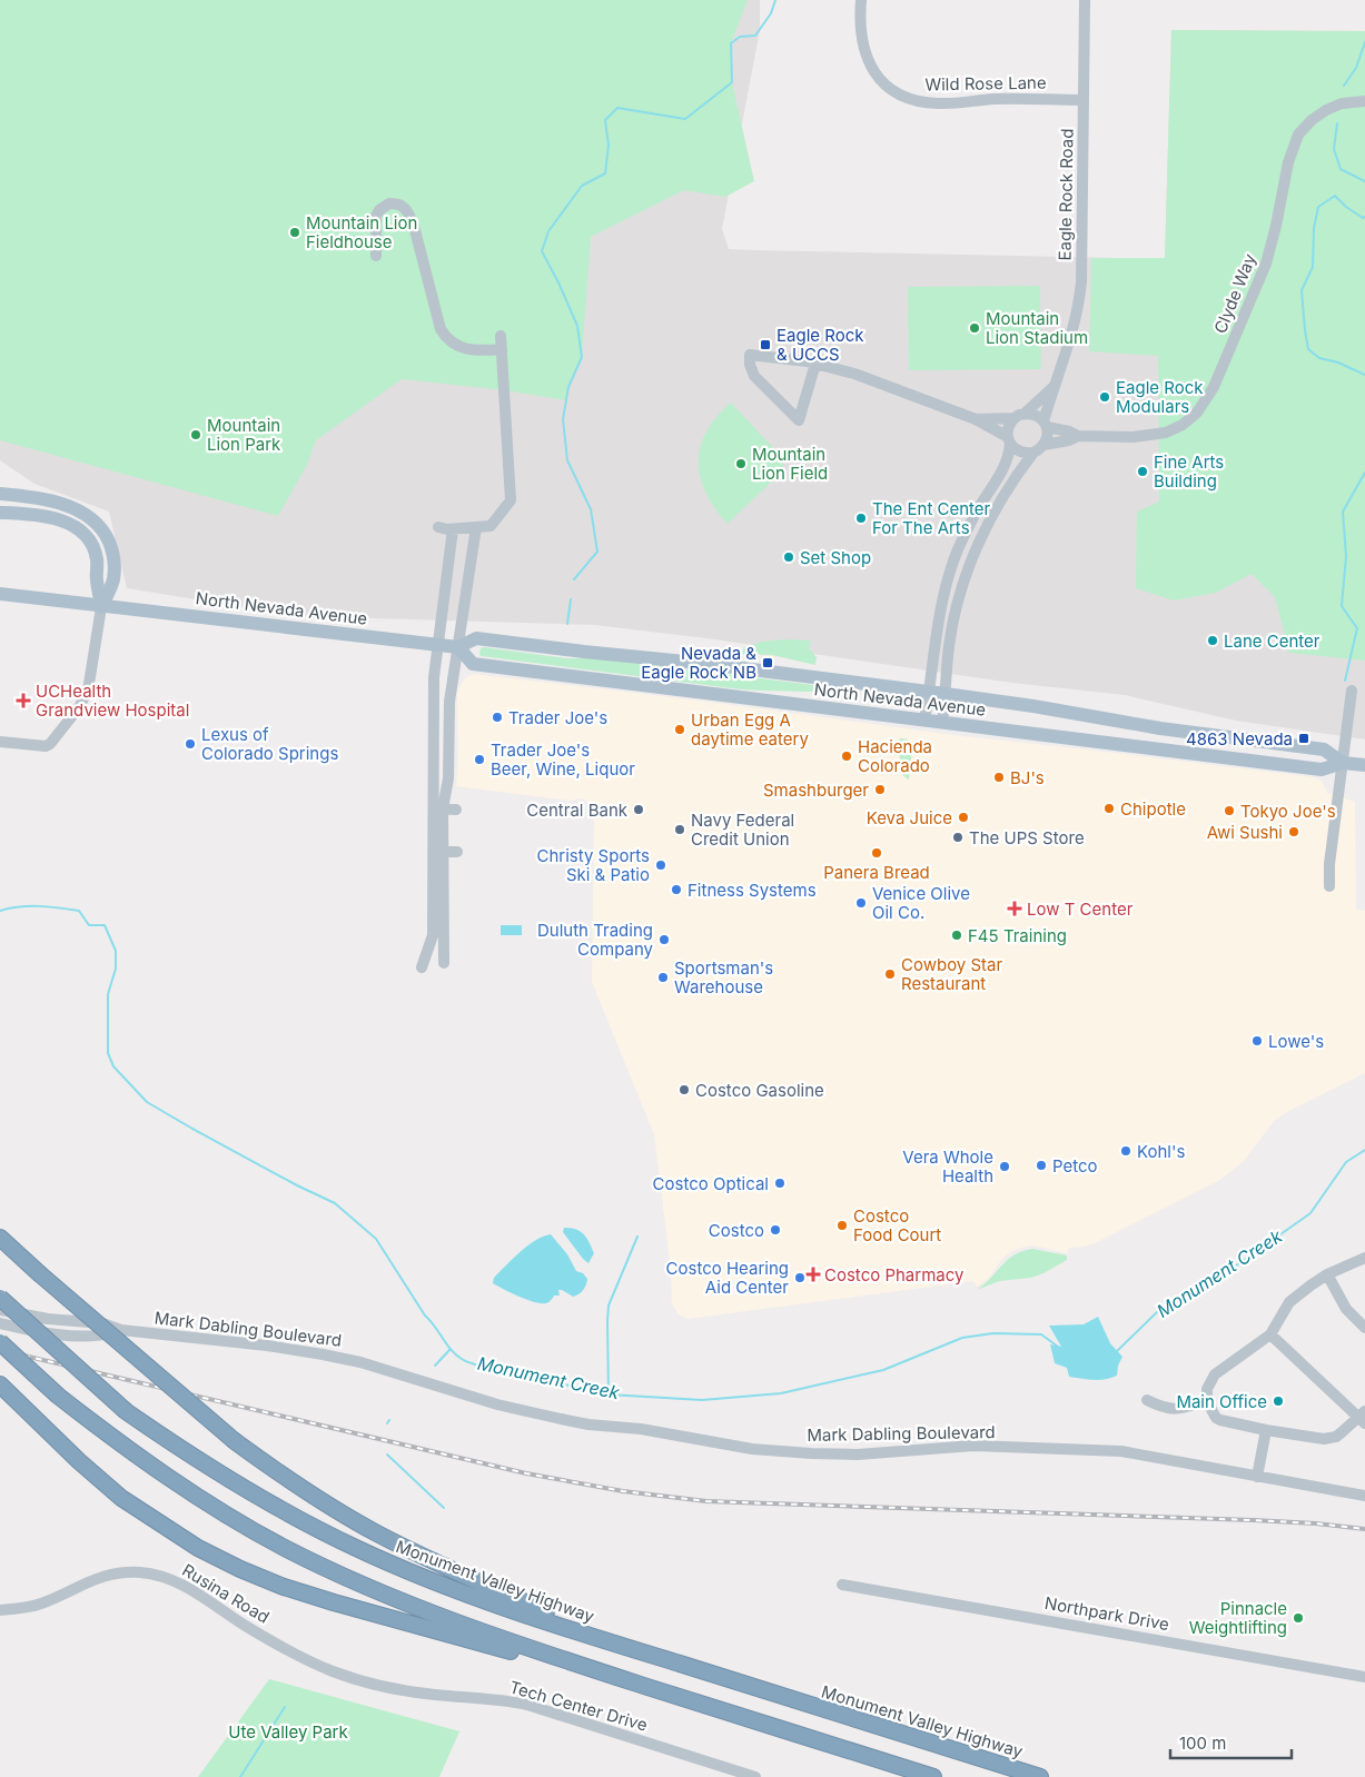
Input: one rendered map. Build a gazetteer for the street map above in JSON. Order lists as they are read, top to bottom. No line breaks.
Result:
{"streets":{"highway":["Monument Valley Highway"],"main road":["North Nevada Avenue"],"street":["Wild Rose Lane","Eagle Rock Road","Clyde Way","Mark Dabling Boulevard","Rusina Road","Northpark Drive","Tech Center Drive"]},"crossings":[["Wild Rose Lane","Eagle Rock Road"],["Rusina Road","Tech Center Drive"]],"water":["Monument Creek"],"parks":["Ute Valley Park"],"places":{"other":["Mountain Lion Fieldhouse","Mountain Lion Stadium","Eagle Rock Modulars","Mountain Lion Park","Mountain Lion Field","Fine Arts Building","The Ent Center For The Arts","Set Shop","Lane Center","Trader Joe's","Urban Egg A daytime eatery","Lexus of Colorado Springs","Hacienda Colorado","Trader Joe's Beer, Wine, Liquor","BJ's","Smashburger","Chipotle","Central Bank","Tokyo Joe's","Keva Juice","Navy Federal Credit Union","Awi Sushi","The UPS Store","Panera Bread","Christy Sports Ski & Patio","Fitness Systems","Venice Olive Oil Co.","F45 Training","Duluth Trading Company","Cowboy Star Restaurant","Sportsman's Warehouse","Lowe's","Costco Gasoline","Kohl's","Petco","Vera Whole Health","Costco Optical","Costco Food Court","Costco","Costco Hearing Aid Center","Main Office","Pinnacle Weightlifting"],"transit":["Eagle Rock & UCCS","Nevada & Eagle Rock NB","4863 Nevada"],"health":["UCHealth Grandview Hospital","Low T Center","Costco Pharmacy"]},"scale_bar":"100 m"}
